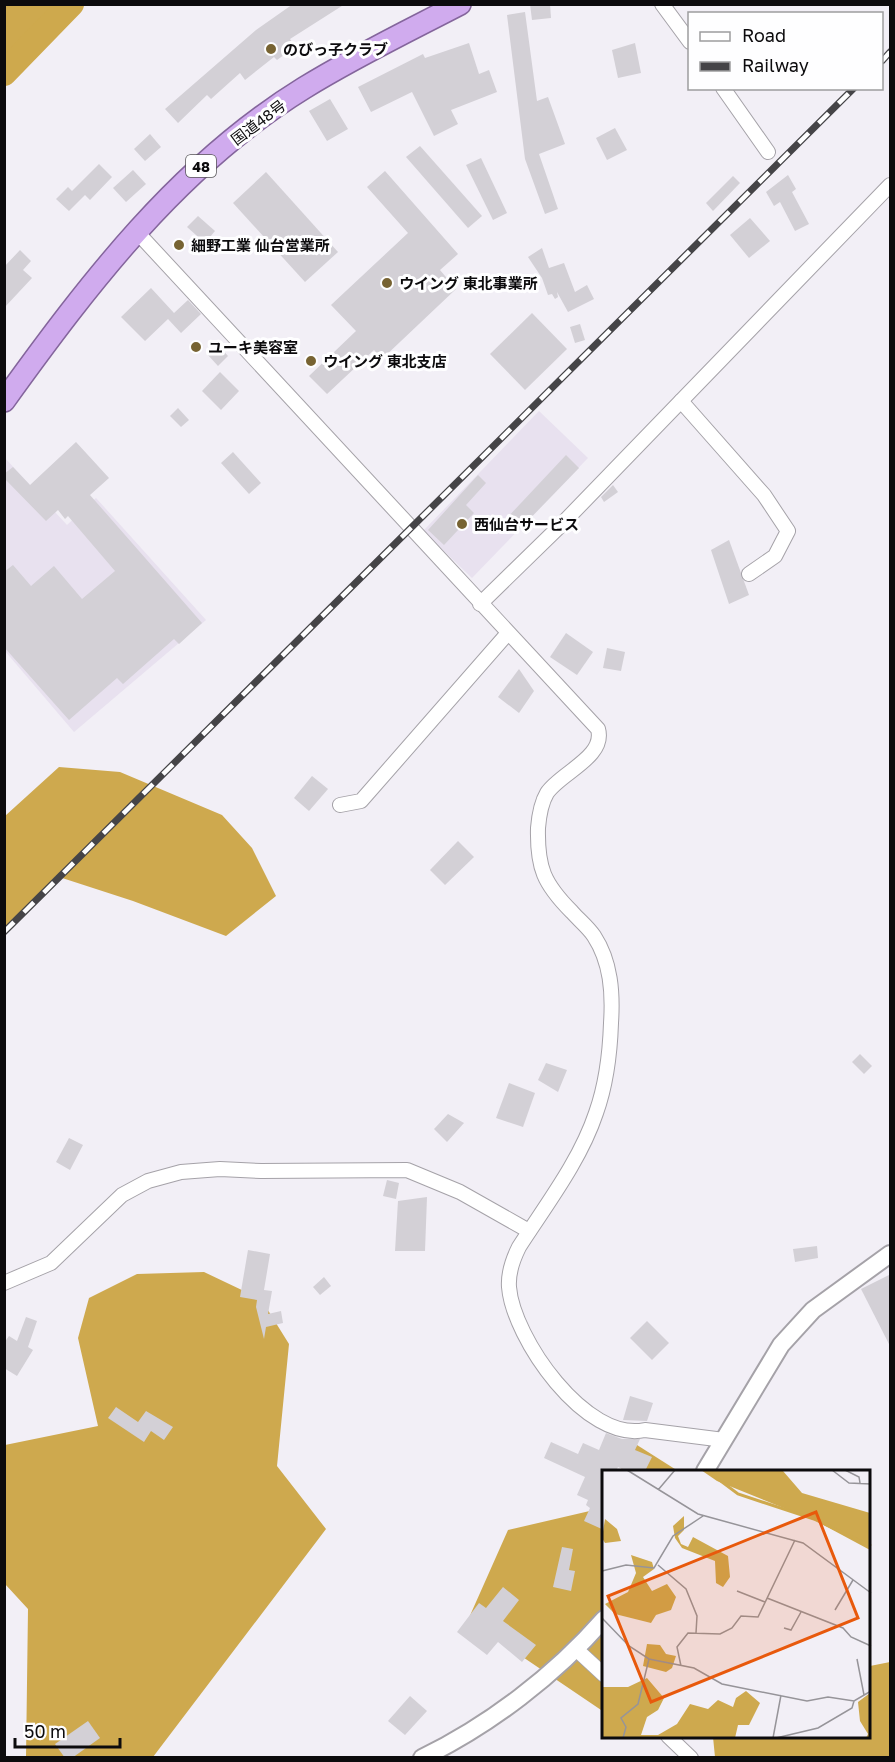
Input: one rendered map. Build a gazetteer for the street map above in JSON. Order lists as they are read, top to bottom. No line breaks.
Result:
{"streets":{"highway":["国道48号","48"]},"places":["のびっ子クラブ","細野工業 仙台営業所","ウイング 東北事業所","ユーキ美容室","ウイング 東北支店","西仙台サービス"],"legend":["Road","Railway"],"scale_bar":"50 m"}
